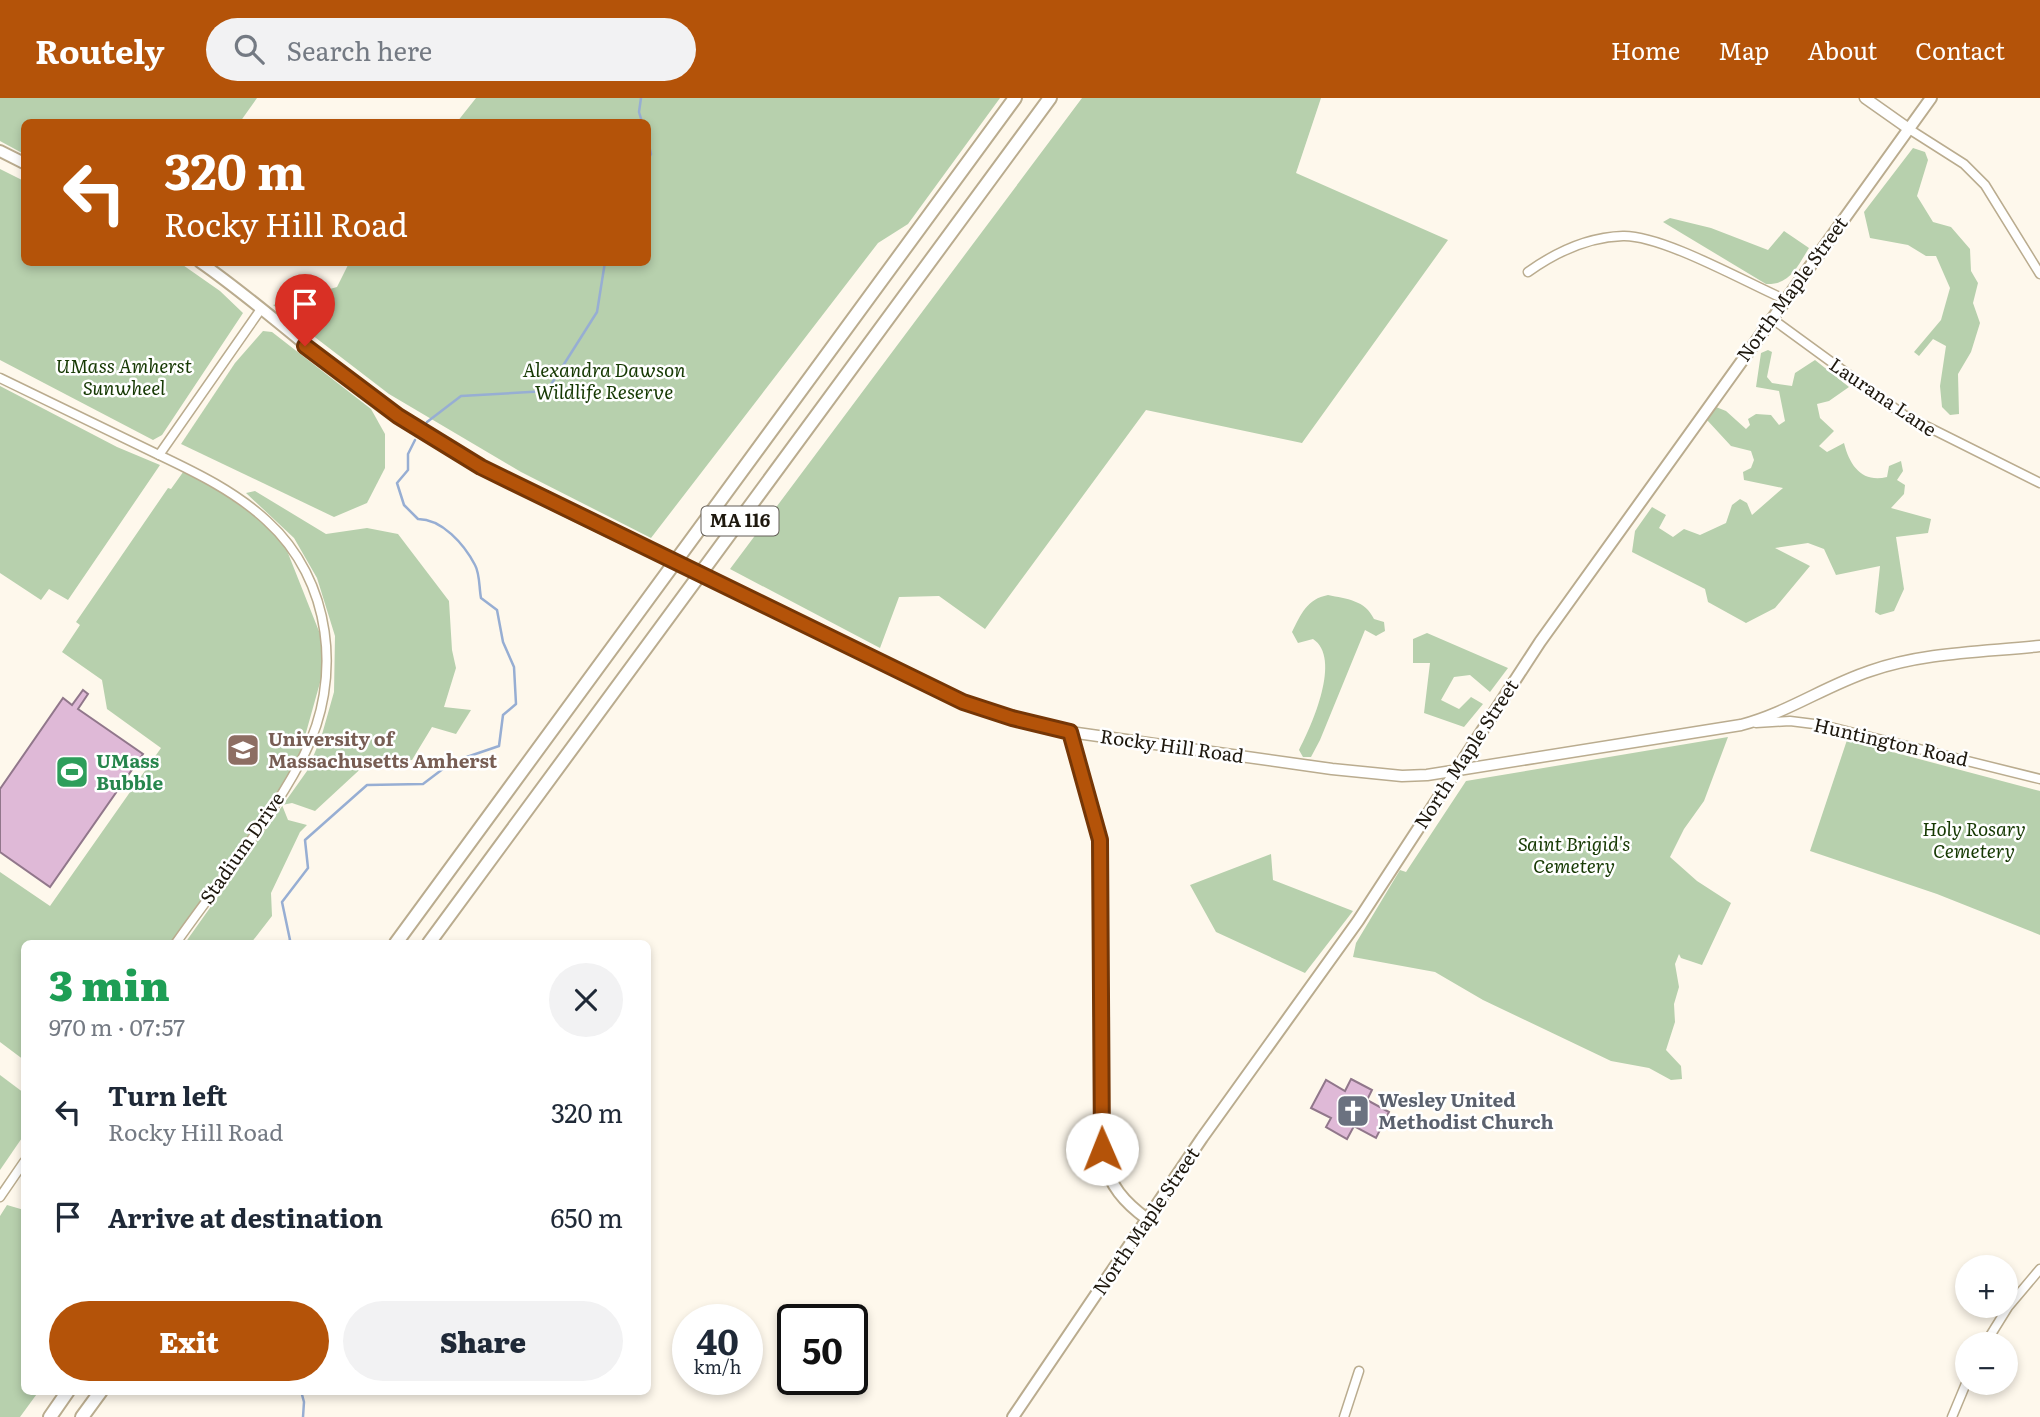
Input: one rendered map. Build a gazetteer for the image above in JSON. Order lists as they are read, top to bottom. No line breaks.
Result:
{"streets":{"main road":["North Maple Street","MA 116","Rocky Hill Road"],"street":["Laurana Lane","Huntington Road","Stadium Drive"]},"crossings":[["North Maple Street","Laurana Lane"],["North Maple Street","Rocky Hill Road"],["Huntington Road","Rocky Hill Road"]],"parks":["UMass Amherst Sunwheel","Alexandra Dawson Wildlife Reserve","Holy Rosary Cemetery","Saint Brigid's Cemetery"],"places":{"school or university":["University of Massachusetts Amherst"],"sports":["UMass Bubble"],"church":["Wesley United Methodist Church"]},"page":{"header":"Routely","search":"Search here","nav":["Home","Map","About","Contact"],"turn":["320 m","Rocky Hill Road"],"heading":["3 min","970 m · 07:57"],"list":[{"name":"Turn left","note":"Rocky Hill Road","value":"320 m"},{"name":"Arrive at destination","value":"650 m"}],"map_buttons":["+","−"],"buttons":["Exit","Share"],"speed":"40 km/h","limit":"50"}}
